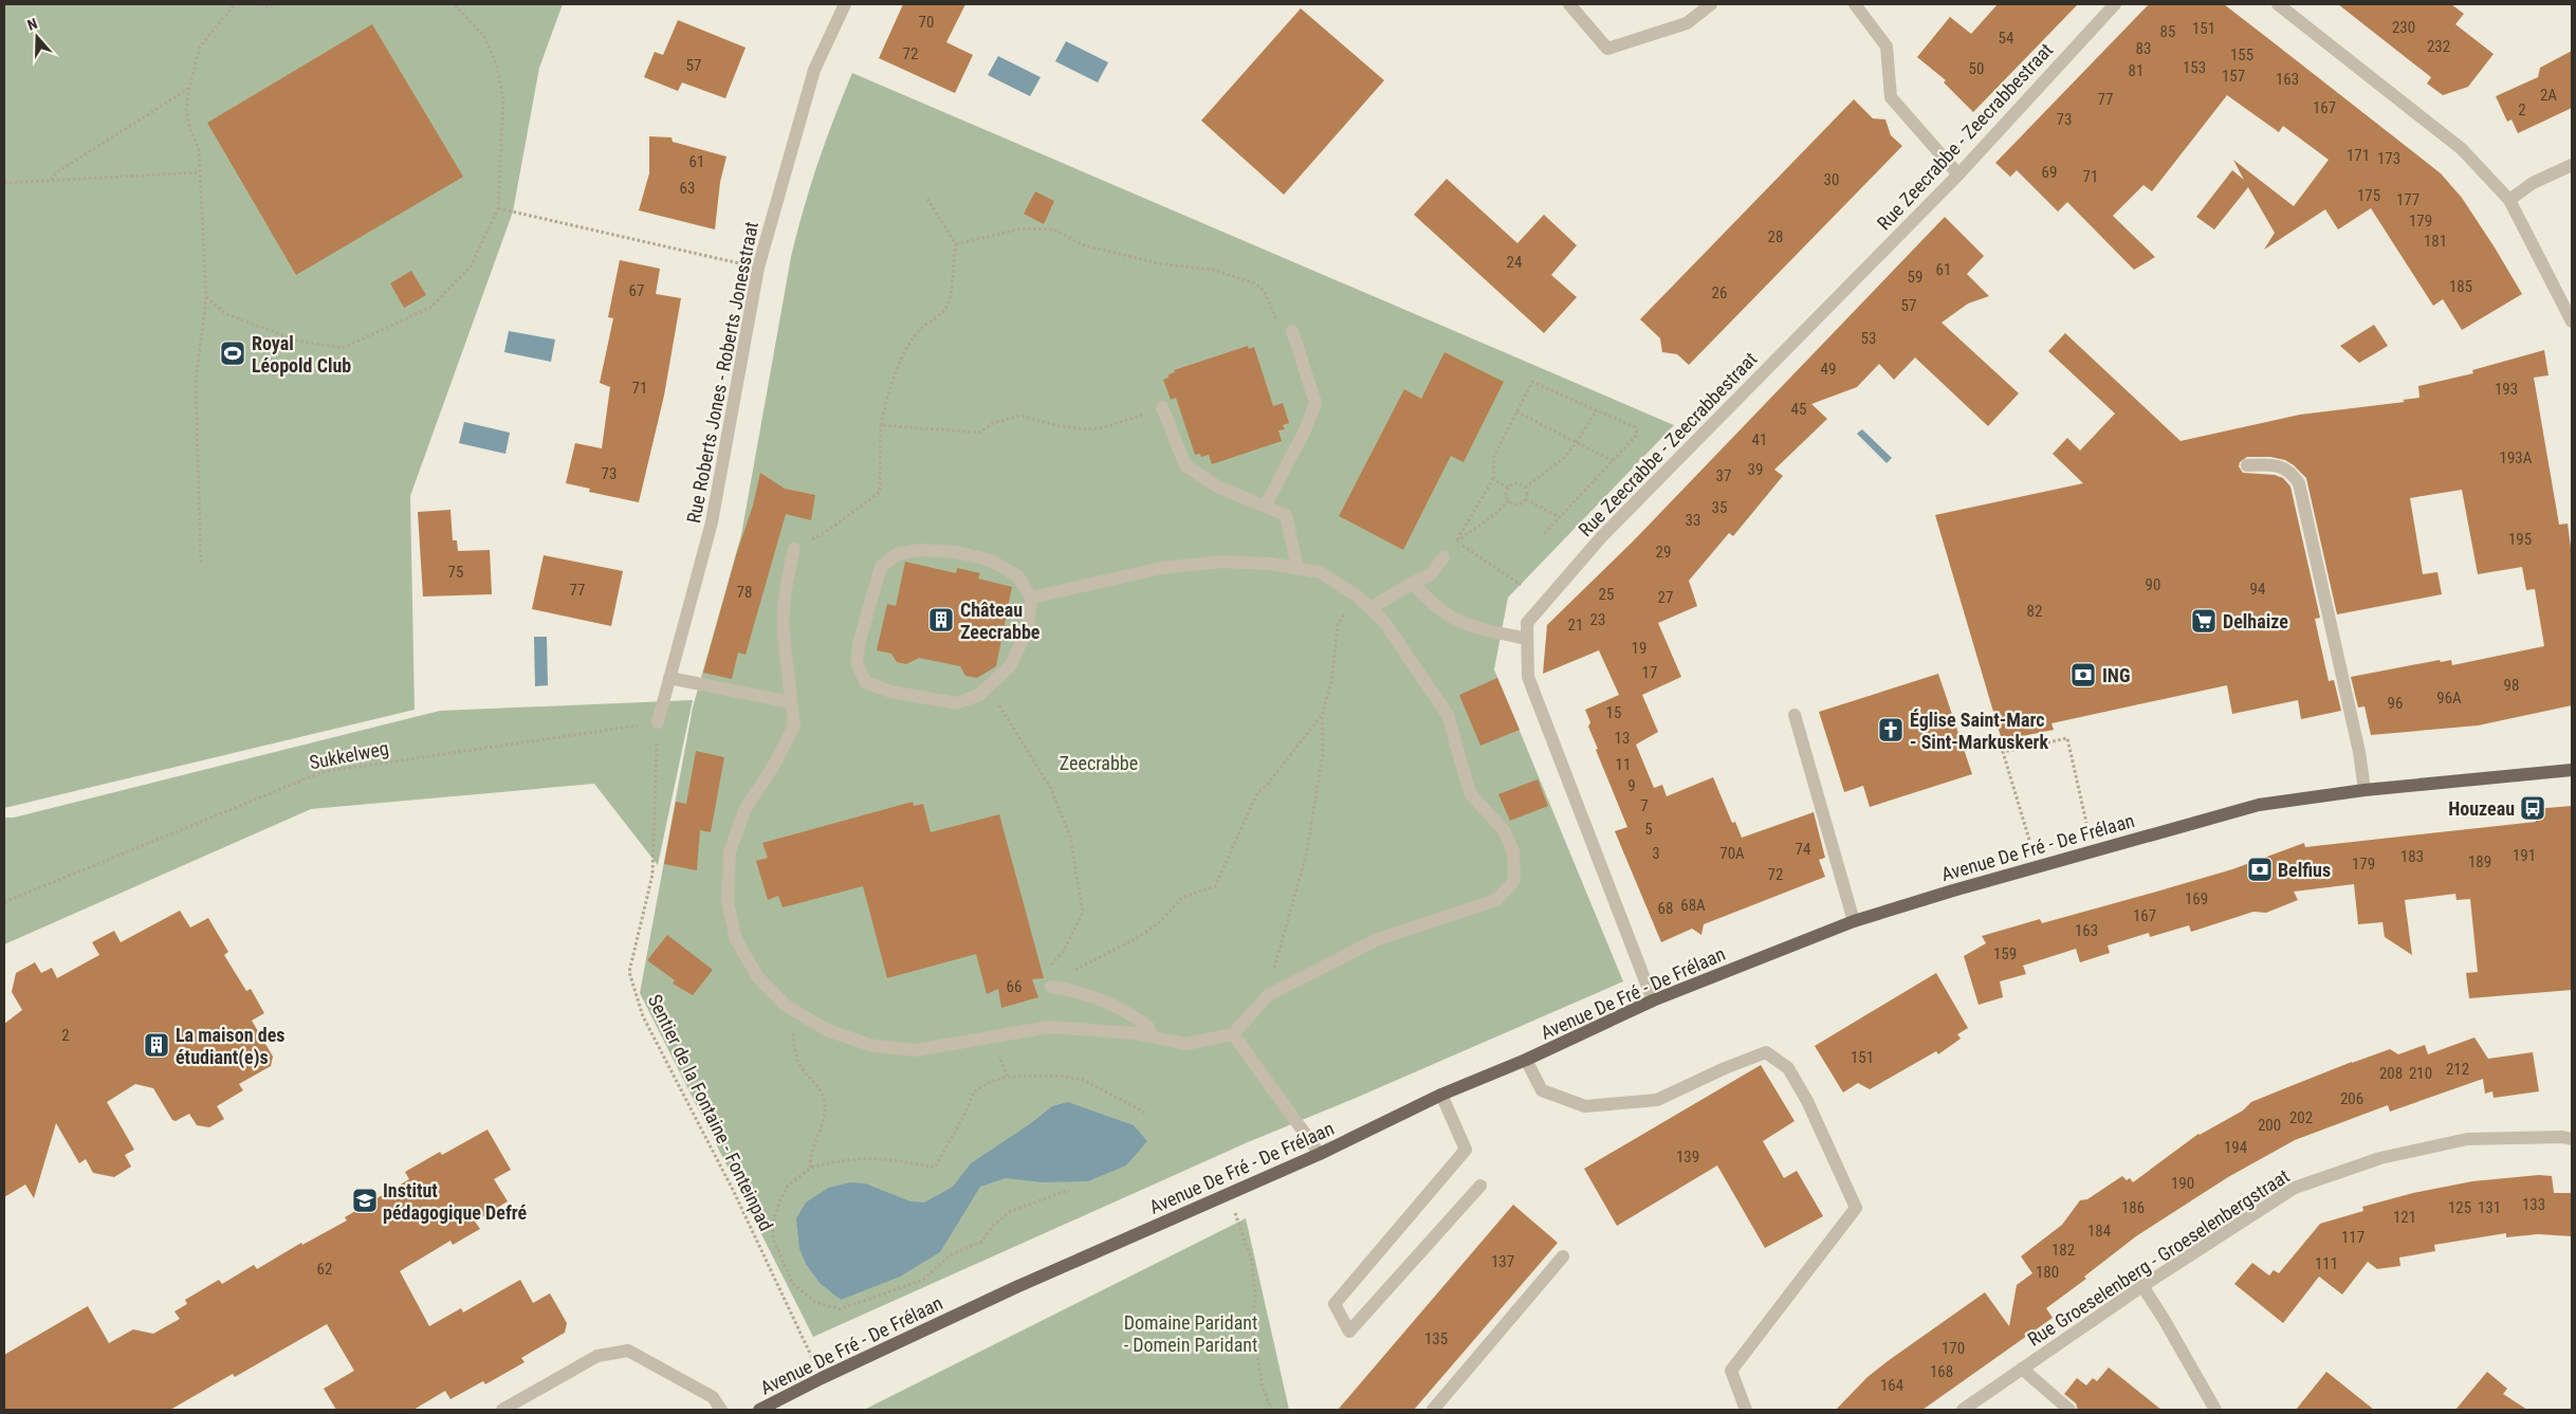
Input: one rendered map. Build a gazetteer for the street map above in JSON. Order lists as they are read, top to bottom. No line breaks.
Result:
{"streets":{"main road":["Avenue De Fré - De Frélaan"],"street":["Rue Zeecrabbe - Zeecrabbestraat","Rue Roberts Jones - Roberts Jonesstraat","Rue Groeselenberg - Groeselenbergstraat"],"path":["Sukkelweg","Sentier de la Fontaine - Fonteinpad"]},"crossings":[["Rue Zeecrabbe - Zeecrabbestraat","Avenue De Fré - De Frélaan"],["Rue Roberts Jones - Roberts Jonesstraat","Sukkelweg"],["Rue Roberts Jones - Roberts Jonesstraat","Sentier de la Fontaine - Fonteinpad"],["Sukkelweg","Sentier de la Fontaine - Fonteinpad"],["Avenue De Fré - De Frélaan","Sentier de la Fontaine - Fonteinpad"]],"parks":["Zeecrabbe","Domaine Paridant - Domein Paridant"],"places":{"sports":["Royal Léopold Club"],"building":["Château Zeecrabbe","La maison des étudiant(e)s"],"supermarket":["Delhaize"],"bank":["ING","Belfius"],"church":["Église Saint-Marc - Sint-Markuskerk"],"bus stop":["Houzeau"],"school or university":["Institut pédagogique Defré"]},"house_numbers":["70","230","151","85","54","232","83","72","155","57","153","50","81","157","163","2A","77","167","2","73","171","173","61","69","71","30","63","175","177","179","28","181","24","61","59","185","67","26","57","53","49","71","193","45","41","193A","39","73","37","35","33","195","29","75","90","94","77","78","25","27","82","23","21","19","17","98","96A","96","15","13","11","9","7","5","74","3","70A","191","183","189","179","72","169","68A","68","167","163","159","66","2","151","212","208","210","206","202","200","194","139","190","133","186","125","131","121","184","117","182","137","111","62","180","135","170","168","164"],"north":"top"}
